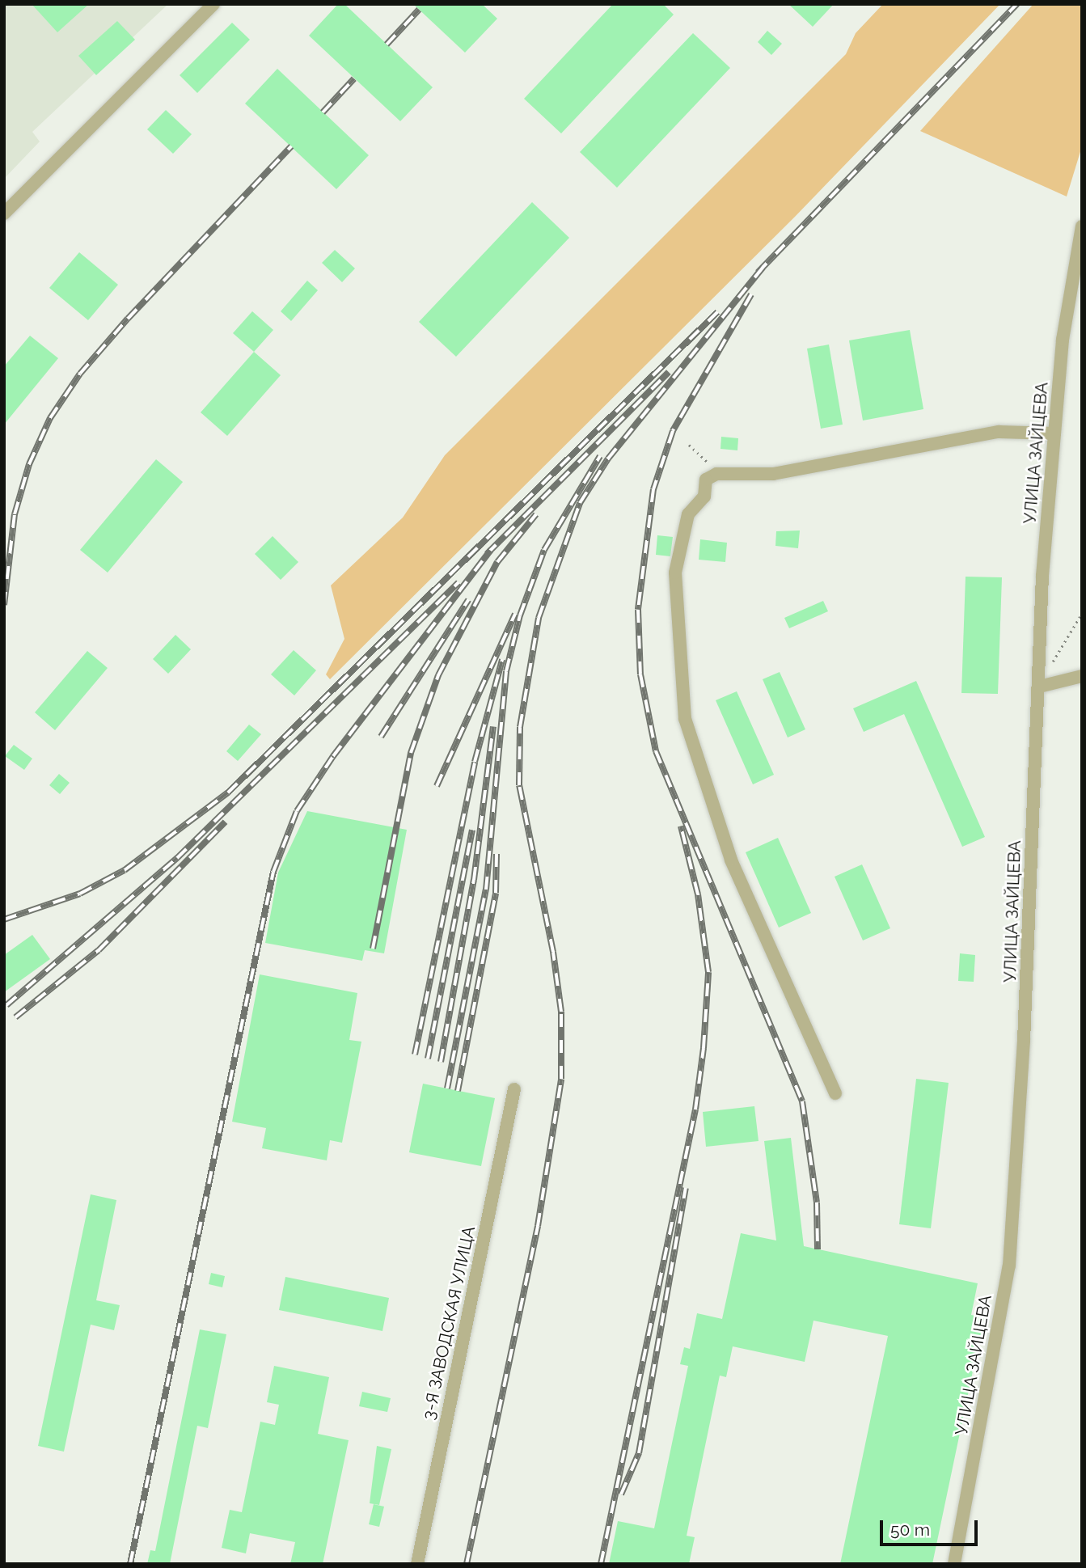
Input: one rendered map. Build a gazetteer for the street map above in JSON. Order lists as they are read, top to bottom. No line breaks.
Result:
{"streets":{"street":["УЛИЦА ЗАЙЦЕВА","3-Я ЗАВОДСКАЯ УЛИЦА"]},"scale_bar":"50 m"}
